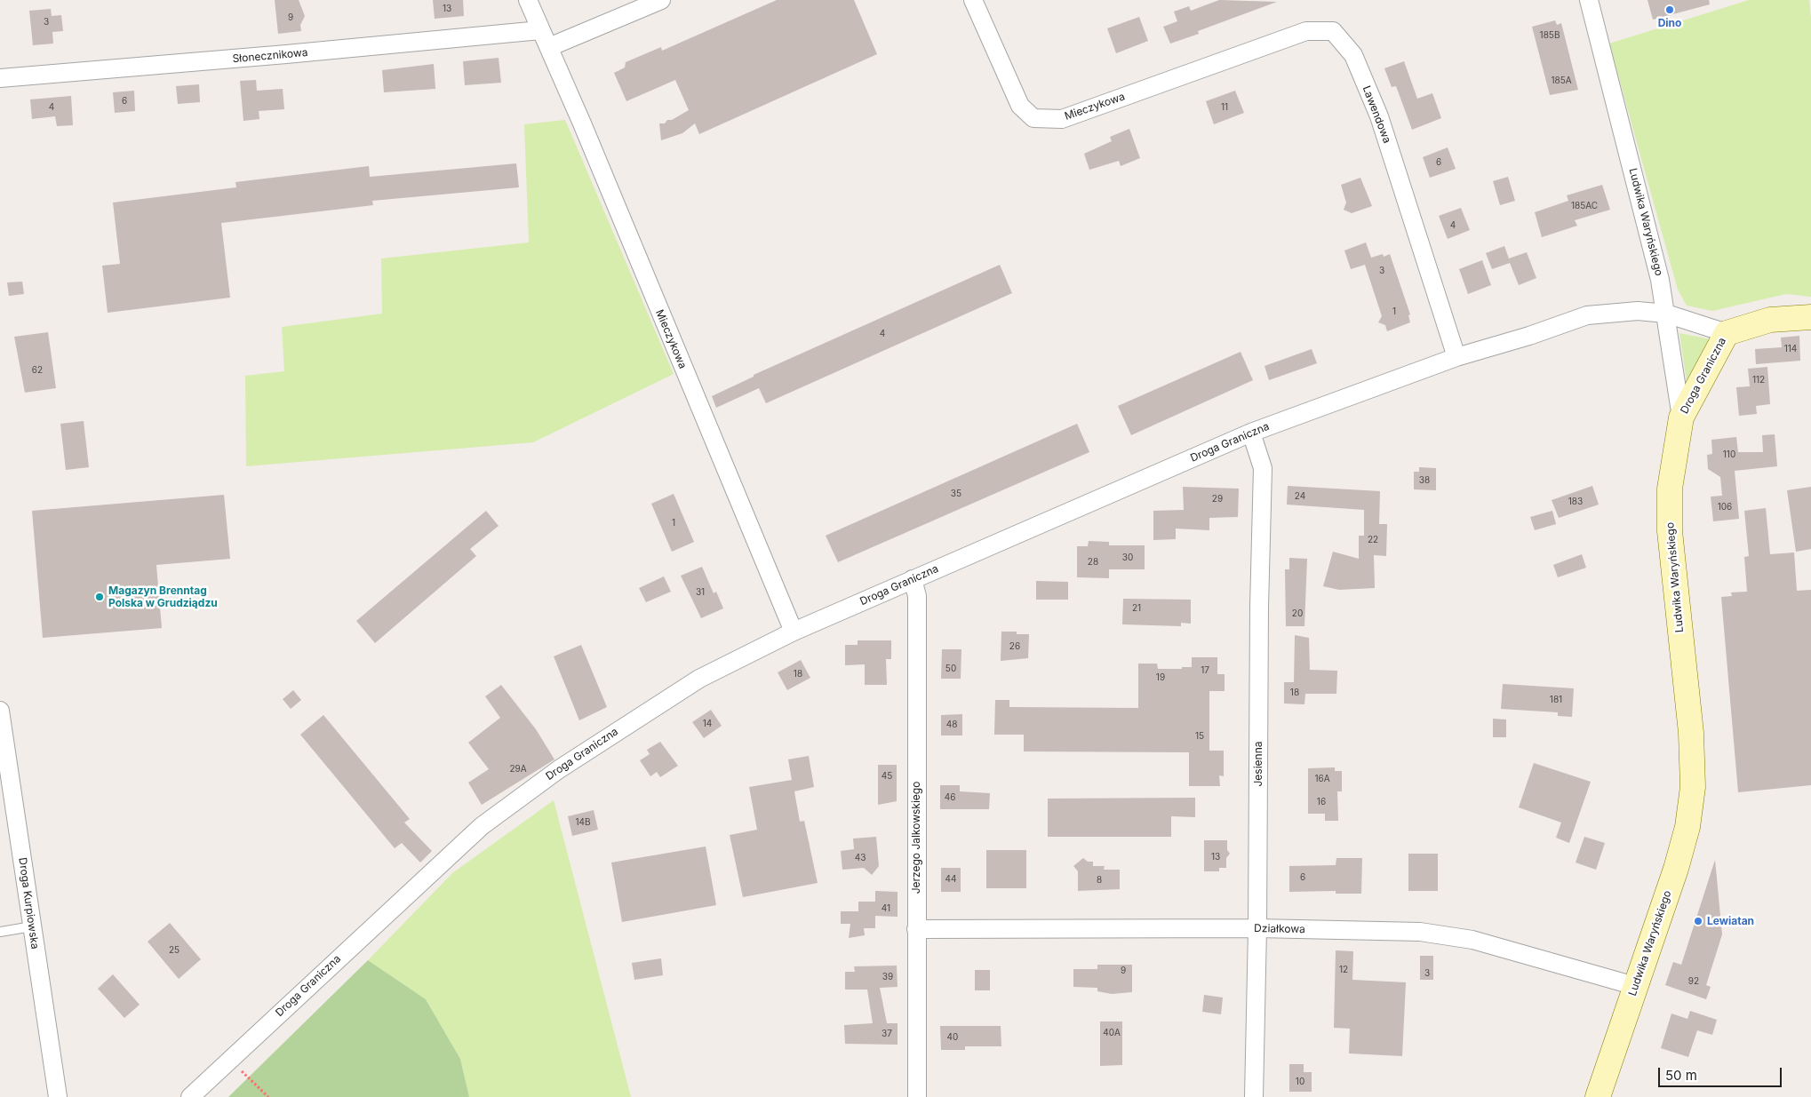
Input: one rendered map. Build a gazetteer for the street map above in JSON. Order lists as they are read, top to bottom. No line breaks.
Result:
{"streets":{"street":["Słonecznikowa","Mieczykowa","Lawendowa","Ludwika Waryńskiego","Droga Graniczna","Jesienna","Jerzego Jalkowskiego","Droga Kurpiowska","Działkowa"]},"crossings":[["Słonecznikowa","Mieczykowa"],["Mieczykowa","Lawendowa"],["Mieczykowa","Droga Graniczna"],["Lawendowa","Droga Graniczna"],["Ludwika Waryńskiego","Droga Graniczna"],["Ludwika Waryńskiego","Działkowa"],["Droga Graniczna","Jesienna"],["Droga Graniczna","Jerzego Jalkowskiego"],["Jesienna","Działkowa"],["Jerzego Jalkowskiego","Działkowa"]],"places":["Dino","Magazyn Brenntag Polska w Grudziądzu","Lewiatan"],"house_numbers":["13","9","3","185B","185A","6","4","11","6","185AC","4","3","1","4","114","62","112","110","38","35","24","29","183","106","1","22","30","28","31","21","20","26","50","17","18","19","18","181","14","48","15","29A","45","16A","46","16","14B","13","43","6","44","8","41","25","12","9","3","39","92","40A","37","40","10"],"scale_bar":"50 m"}
